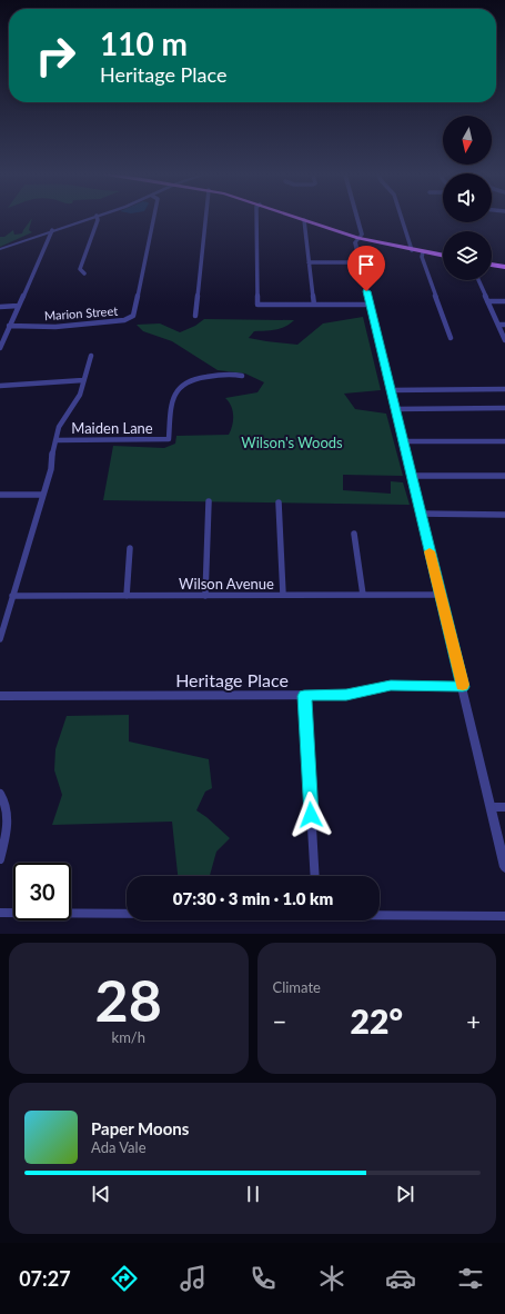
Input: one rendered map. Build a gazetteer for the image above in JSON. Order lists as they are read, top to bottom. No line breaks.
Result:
{"streets":{"street":["Marion Street","Maiden Lane","Wilson Avenue","Heritage Place"]},"parks":["Wilson's Woods"],"north":"bottom","page":{"turn":["110 m","Heritage Place"],"limit":"30","trip":"07:30 · 3 min · 1.0 km","tile":[["28","km/h"],"Climate"],"heat":["−","22°","+"],"song":["Paper Moons","Ada Vale"],"tabs":"07:27"}}
